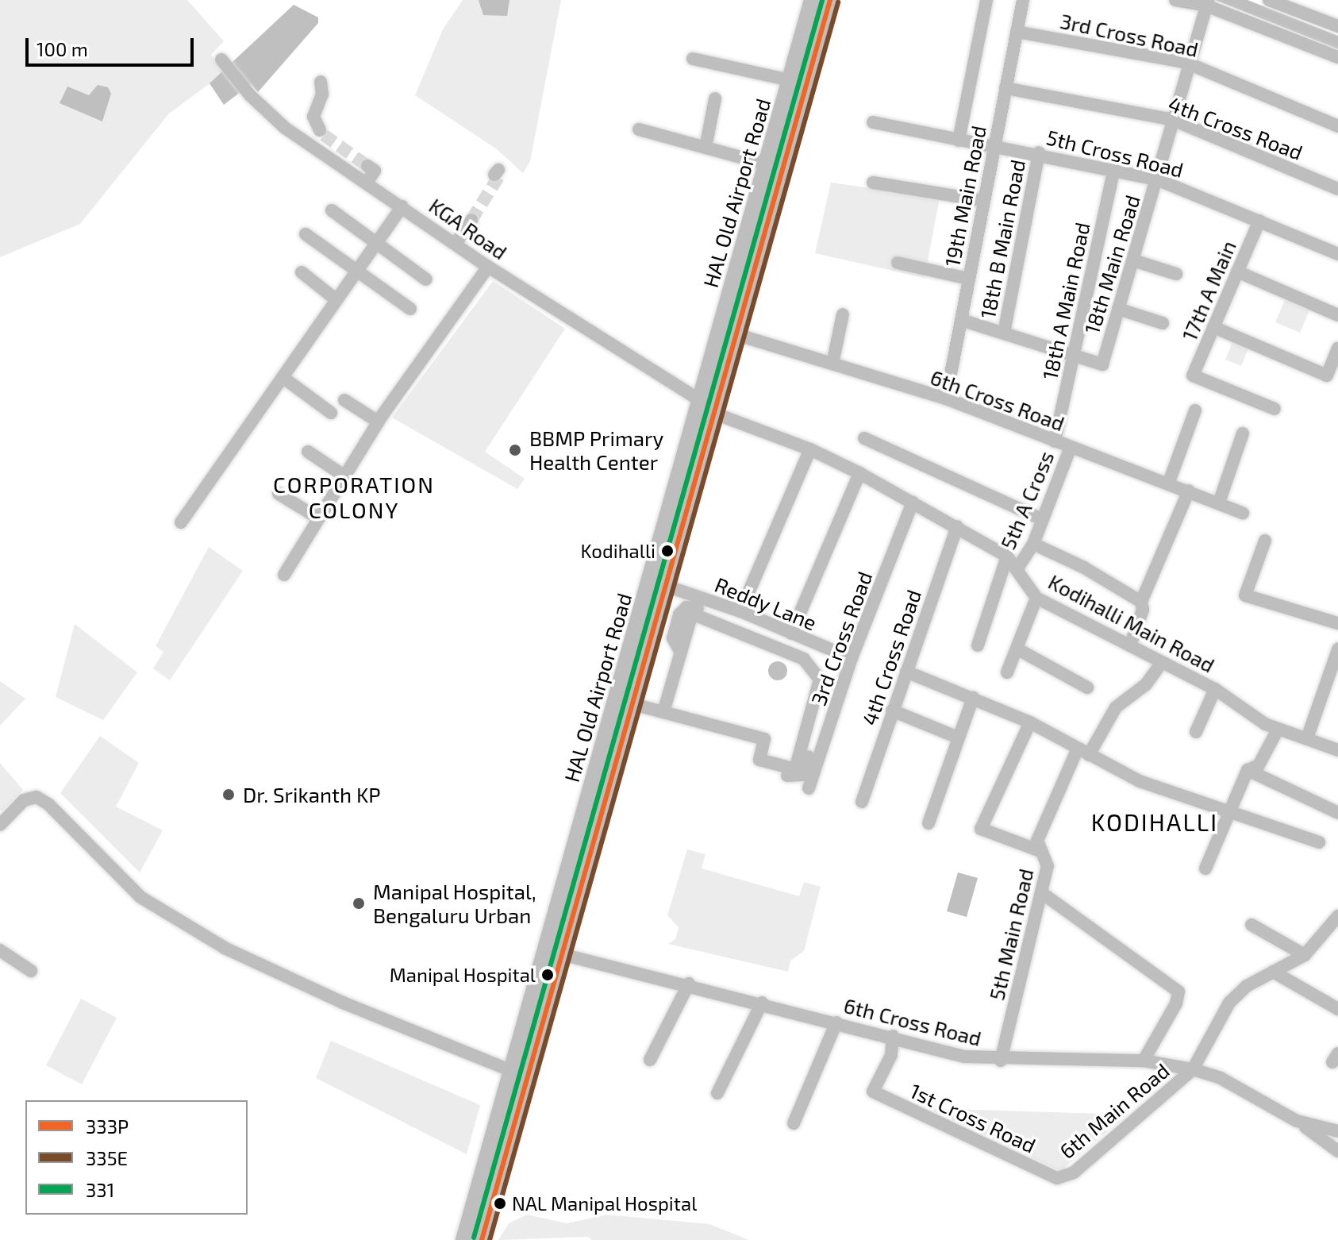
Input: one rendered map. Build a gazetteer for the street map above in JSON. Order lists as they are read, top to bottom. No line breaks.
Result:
{"streets":{"main road":["HAL Old Airport Road"],"street":["3rd Cross Road","4th Cross Road","5th Cross Road","19th Main Road","KGA Road","18th B Main Road","18th Main Road","17th A Main","18th A Main Road","6th Cross Road","5th A Cross","Reddy Lane","Kodihalli Main Road","5th Main Road","6th Main Road","1st Cross Road"]},"crossings":[["3rd Cross Road","19th Main Road"],["3rd Cross Road","18th Main Road"],["3rd Cross Road","Reddy Lane"],["3rd Cross Road","Kodihalli Main Road"],["4th Cross Road","19th Main Road"],["4th Cross Road","18th Main Road"],["4th Cross Road","Kodihalli Main Road"],["5th Cross Road","19th Main Road"],["5th Cross Road","18th B Main Road"],["5th Cross Road","18th Main Road"],["5th Cross Road","17th A Main"],["5th Cross Road","18th A Main Road"],["HAL Old Airport Road","KGA Road"],["HAL Old Airport Road","6th Cross Road"],["HAL Old Airport Road","Reddy Lane"],["HAL Old Airport Road","Kodihalli Main Road"],["19th Main Road","6th Cross Road"],["18th Main Road","18th A Main Road"],["18th A Main Road","6th Cross Road"],["6th Cross Road","5th A Cross"],["6th Cross Road","5th Main Road"],["6th Cross Road","6th Main Road"],["6th Cross Road","1st Cross Road"],["5th A Cross","Kodihalli Main Road"],["Kodihalli Main Road","5th Main Road"],["6th Main Road","1st Cross Road"]],"districts":["CORPORATION COLONY","KODIHALLI"],"places":["BBMP Primary Health Center","Kodihalli","Dr. Srikanth KP","Manipal Hospital, Bengaluru Urban","Manipal Hospital","NAL Manipal Hospital"],"lines":["transit line 333P","transit line 331","transit line 335E"],"legend":["333P","335E","331"],"scale_bar":"100 m"}
